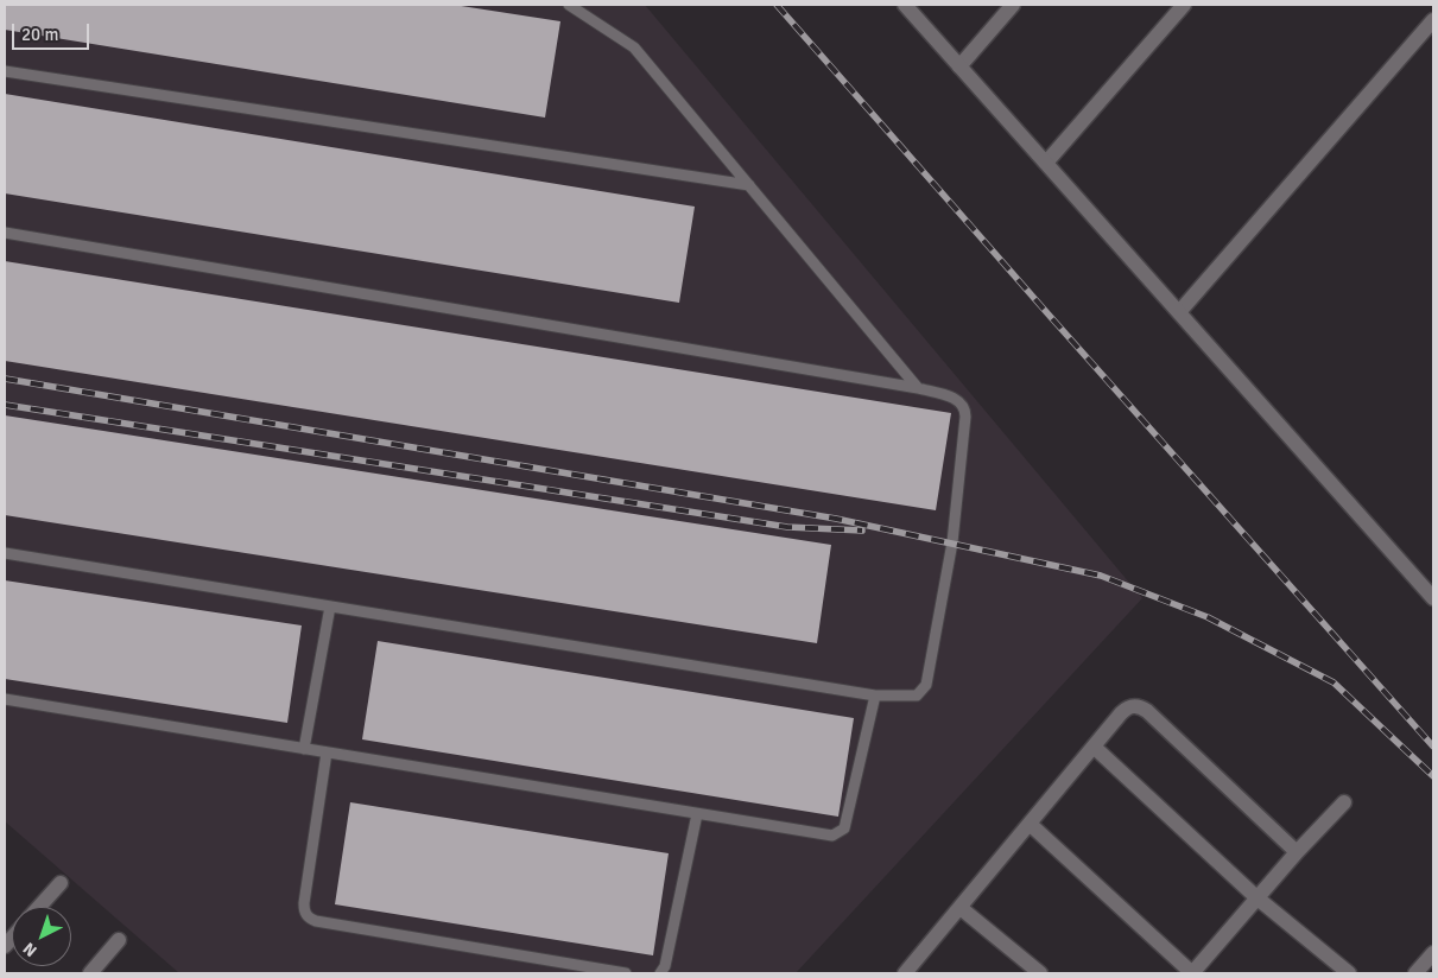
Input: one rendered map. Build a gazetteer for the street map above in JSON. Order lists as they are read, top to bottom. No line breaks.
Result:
{"scale_bar":"20 m","north":"bottom left"}
